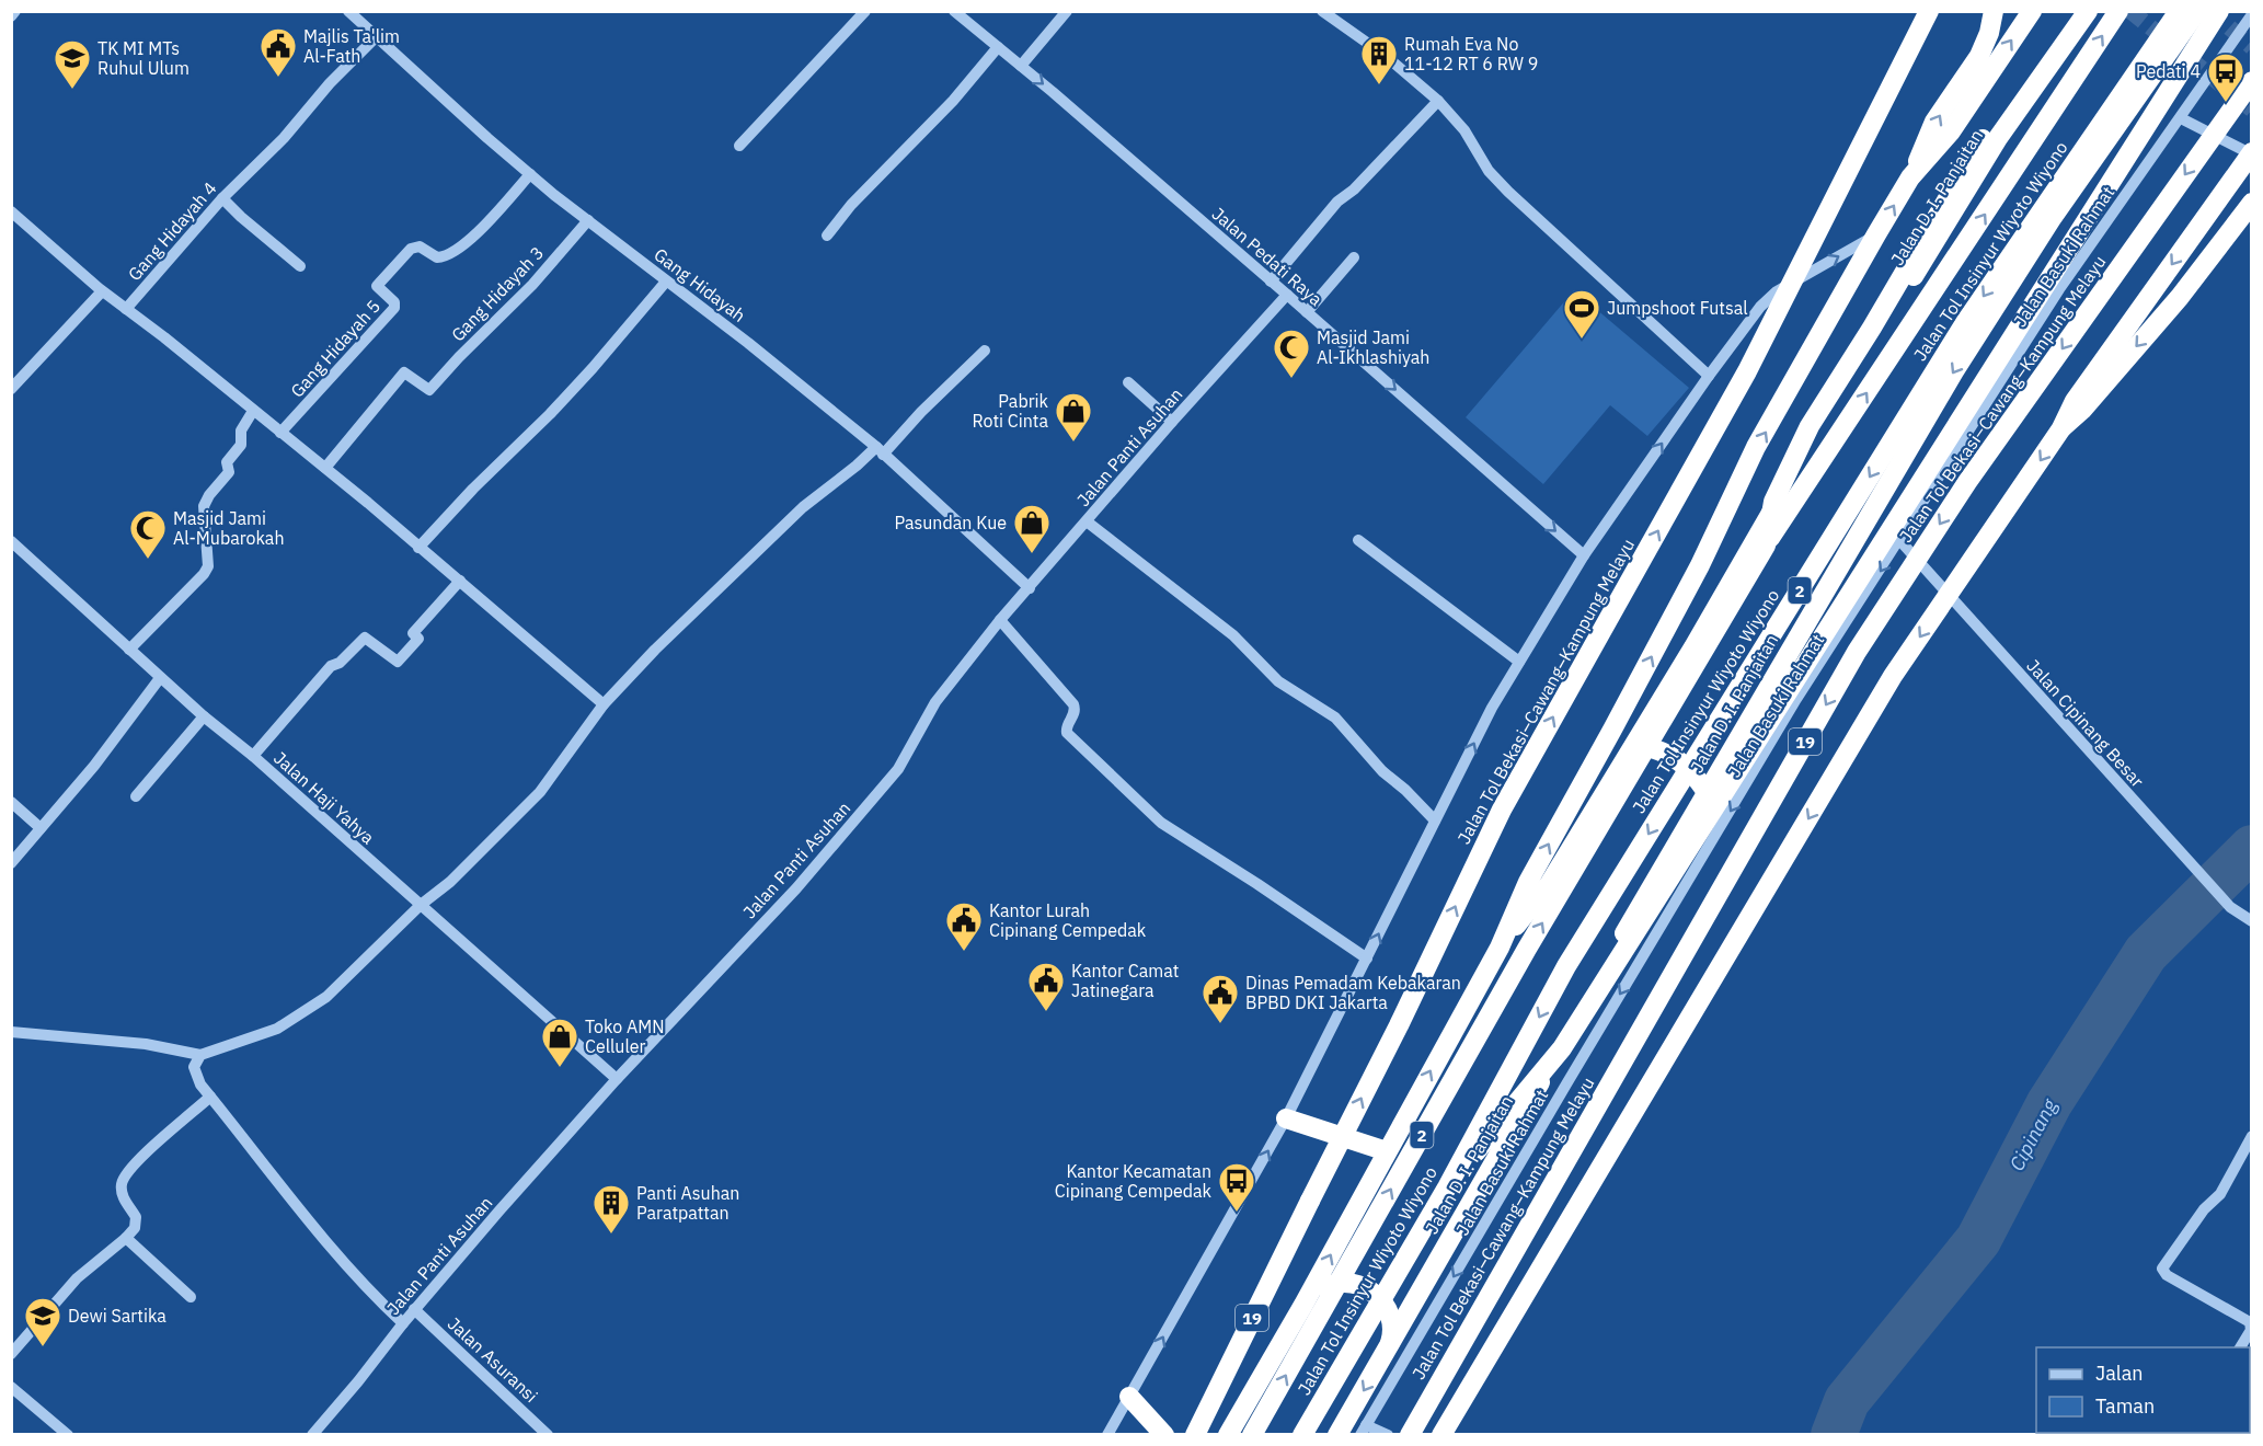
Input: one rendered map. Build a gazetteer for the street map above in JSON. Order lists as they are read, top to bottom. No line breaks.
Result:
{"streets":{"highway":["Jalan D. I. Panjaitan","Jalan Tol Insinyur Wiyoto Wiyono","Jalan Tol Bekasi–Cawang–Kampung Melayu","2","19"],"street":["Gang Hidayah 4","Jalan Pedati Raya","Jalan Basuki Rahmat","Gang Hidayah","Gang Hidayah 3","Gang Hidayah 5","Jalan Panti Asuhan","Jalan Cipinang Besar","Jalan Haji Yahya","Jalan Asuransi"]},"crossings":[["Gang Hidayah 4","Gang Hidayah"],["Jalan Pedati Raya","Jalan Panti Asuhan"],["Jalan Basuki Rahmat","Jalan Cipinang Besar"],["Gang Hidayah","Gang Hidayah 3"],["Gang Hidayah","Gang Hidayah 5"],["Gang Hidayah","Jalan Panti Asuhan"],["Jalan Panti Asuhan","Jalan Haji Yahya"],["Jalan Panti Asuhan","Jalan Asuransi"]],"one_way":["Jalan Pedati Raya","Jalan Basuki Rahmat"],"water":["Cipinang"],"places":{"public building":["Majlis Ta'lim Al-Fath","Kantor Lurah Cipinang Cempedak","Kantor Camat Jatinegara","Dinas Pemadam Kebakaran BPBD DKI Jakarta"],"building":["Rumah Eva No 11-12 RT 6 RW 9","Panti Asuhan Paratpattan"],"school or university":["TK MI MTs Ruhul Ulum","Dewi Sartika"],"bus stop":["Pedati 4","Kantor Kecamatan Cipinang Cempedak"],"sports":["Jumpshoot Futsal"],"mosque":["Masjid Jami Al-Ikhlashiyah","Masjid Jami Al-Mubarokah"],"shop":["Pabrik Roti Cinta","Pasundan Kue","Toko AMN Celluler"]},"legend":["Jalan","Taman"]}
